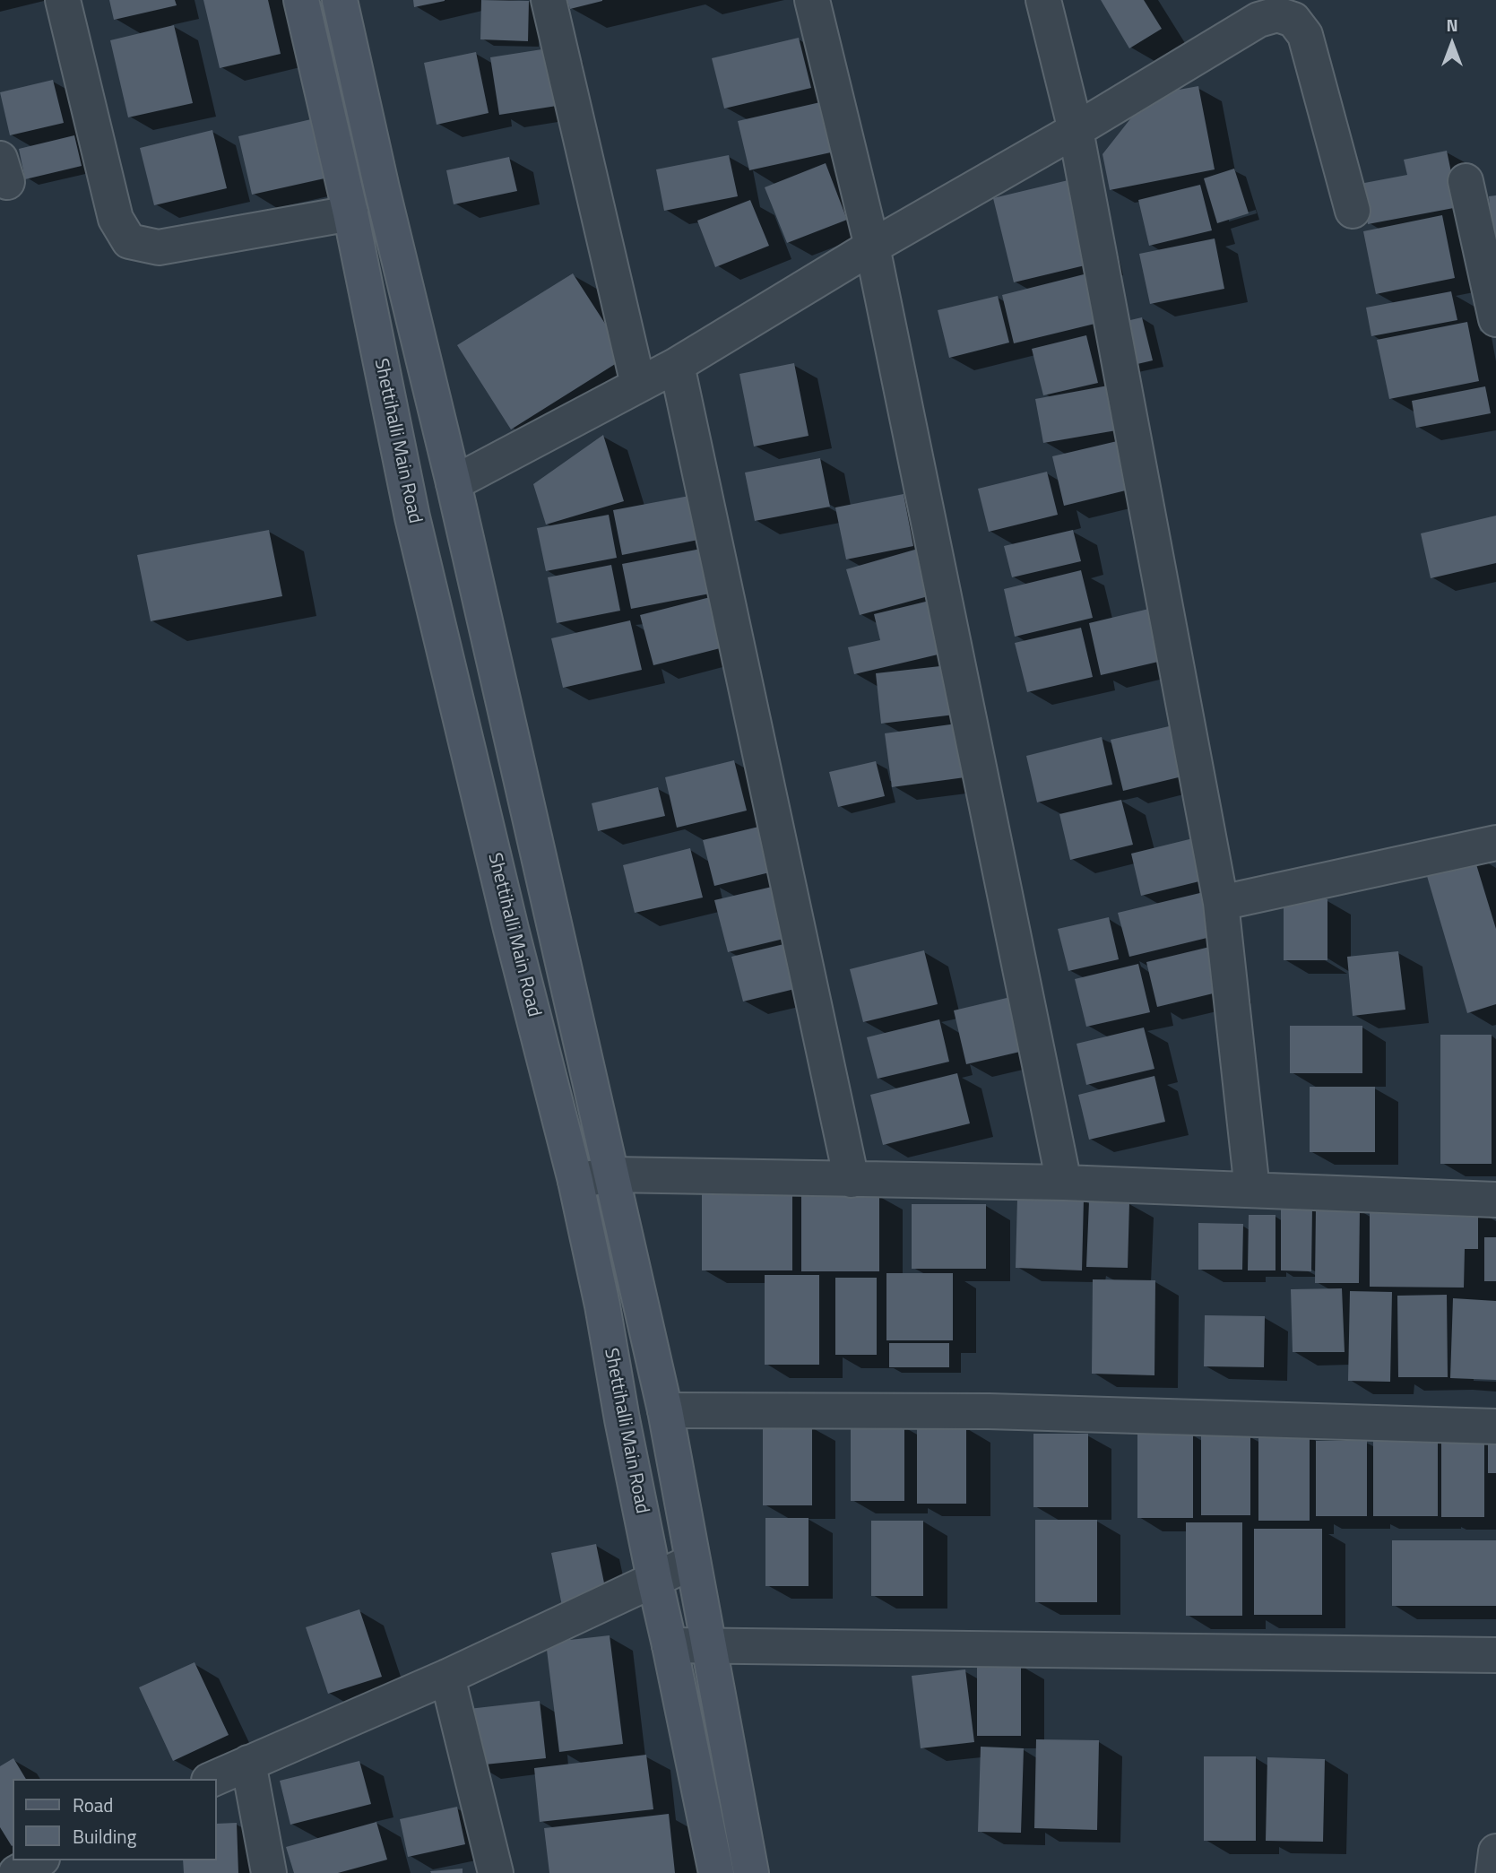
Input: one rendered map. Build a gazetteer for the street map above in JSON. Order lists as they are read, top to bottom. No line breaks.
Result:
{"streets":{"main road":["Shettihalli Main Road"]},"legend":["Road","Building"],"north":"top"}
